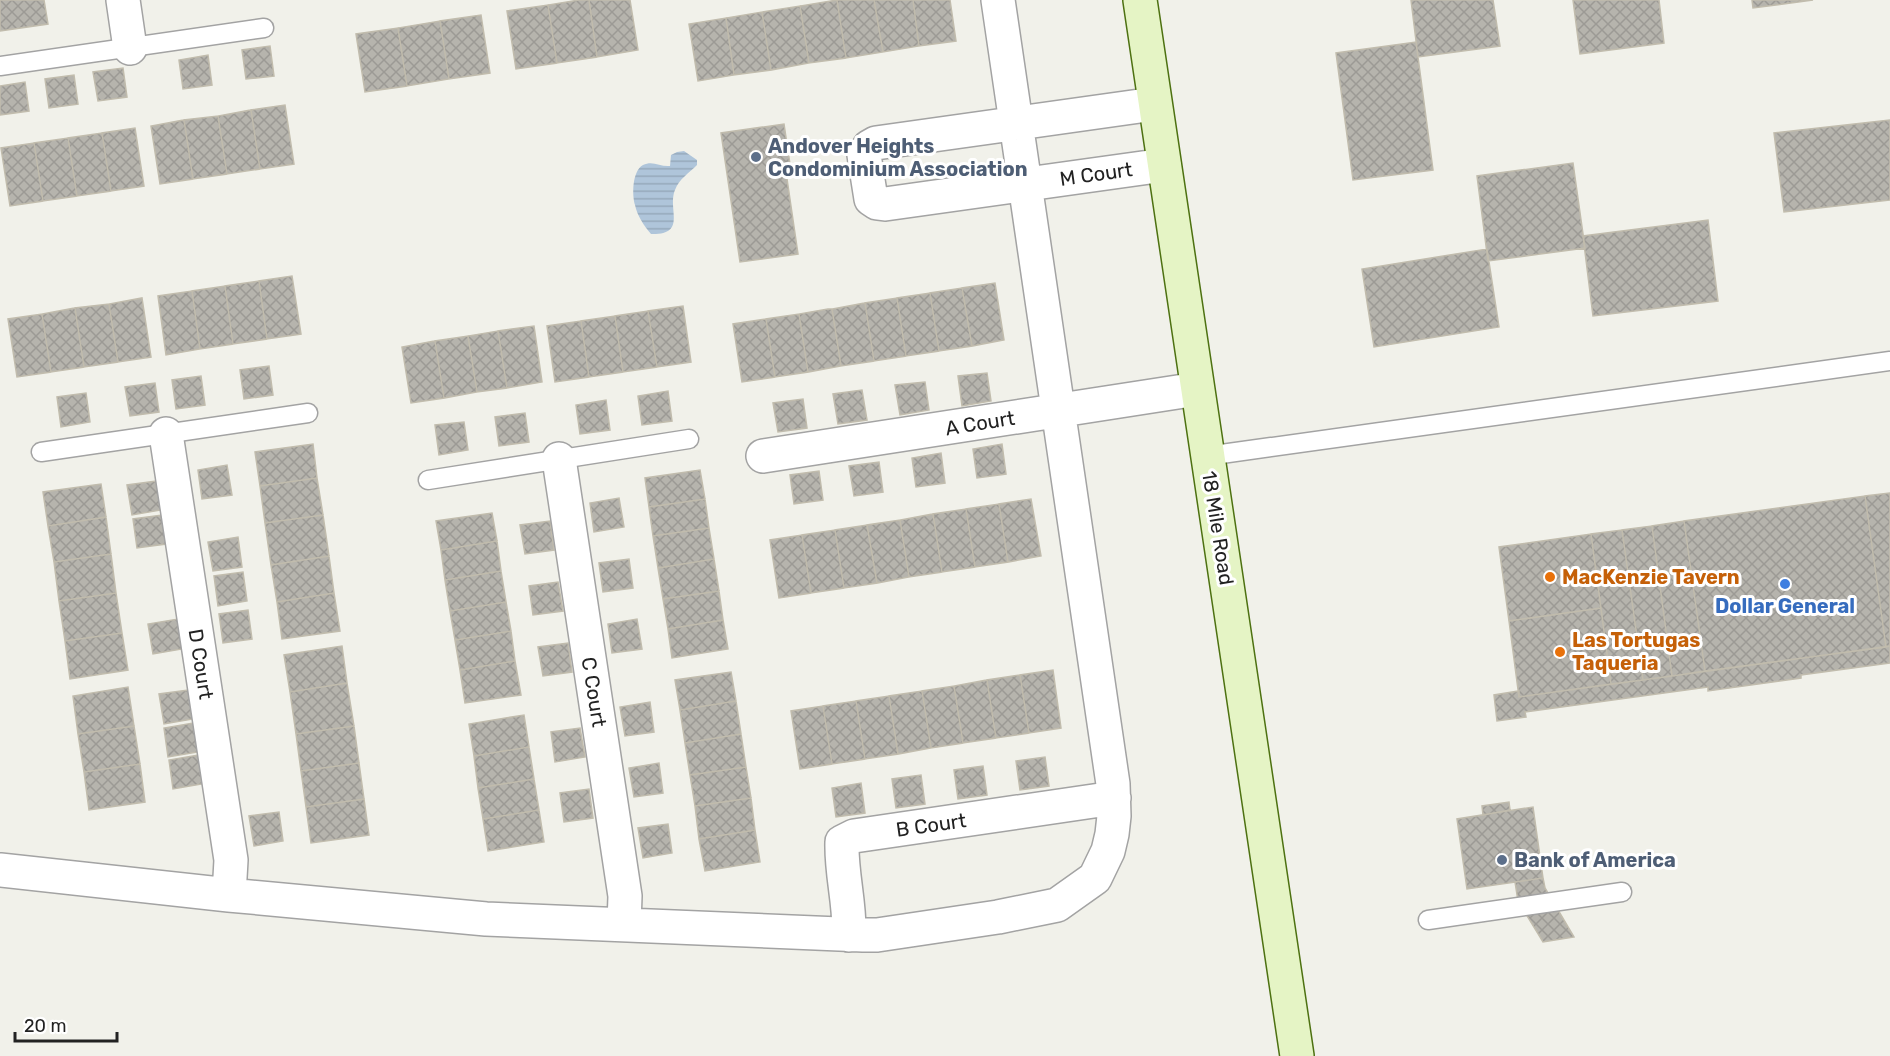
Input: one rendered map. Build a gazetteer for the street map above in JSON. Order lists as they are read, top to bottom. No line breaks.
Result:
{"streets":{"street":["M Court","A Court","18 Mile Road","D Court","C Court","B Court"]},"crossings":[["M Court","18 Mile Road"],["A Court","18 Mile Road"]],"places":["Andover Heights Condominium Association","MacKenzie Tavern","Dollar General","Las Tortugas Taqueria","Bank of America"],"scale_bar":"20 m"}
